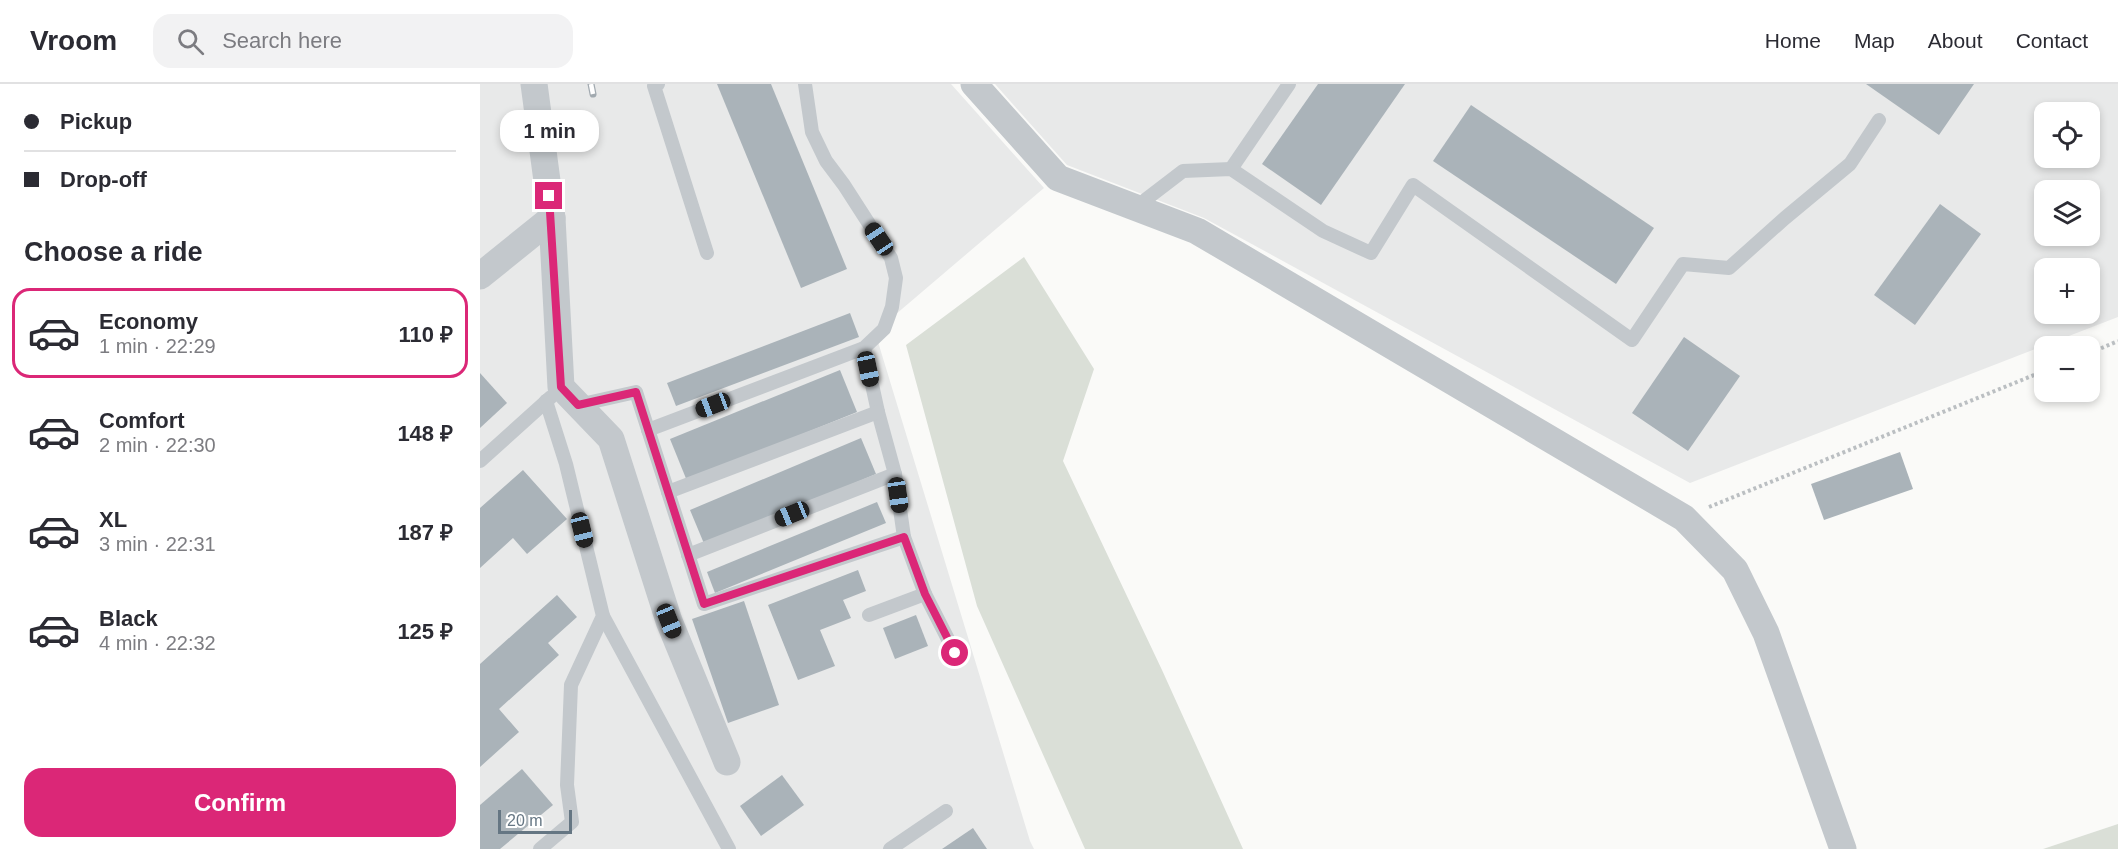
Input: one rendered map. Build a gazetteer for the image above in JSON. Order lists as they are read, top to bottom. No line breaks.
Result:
{"scale_bar":"20 m","page":{"header":"Vroom","search":"Search here","nav":["Home","Map","About","Contact"],"banner":["Pickup","Drop-off"],"map_buttons":["+","−"],"bubble":"1 min","heading":"Choose a ride","list":[{"name":"Economy","note":"1 min · 22:29","value":"110 ₽"},{"name":"Comfort","note":"2 min · 22:30","value":"148 ₽"},{"name":"XL","note":"3 min · 22:31","value":"187 ₽"},{"name":"Black","note":"4 min · 22:32","value":"125 ₽"}],"buttons":"Confirm","scale":"20 m"}}
